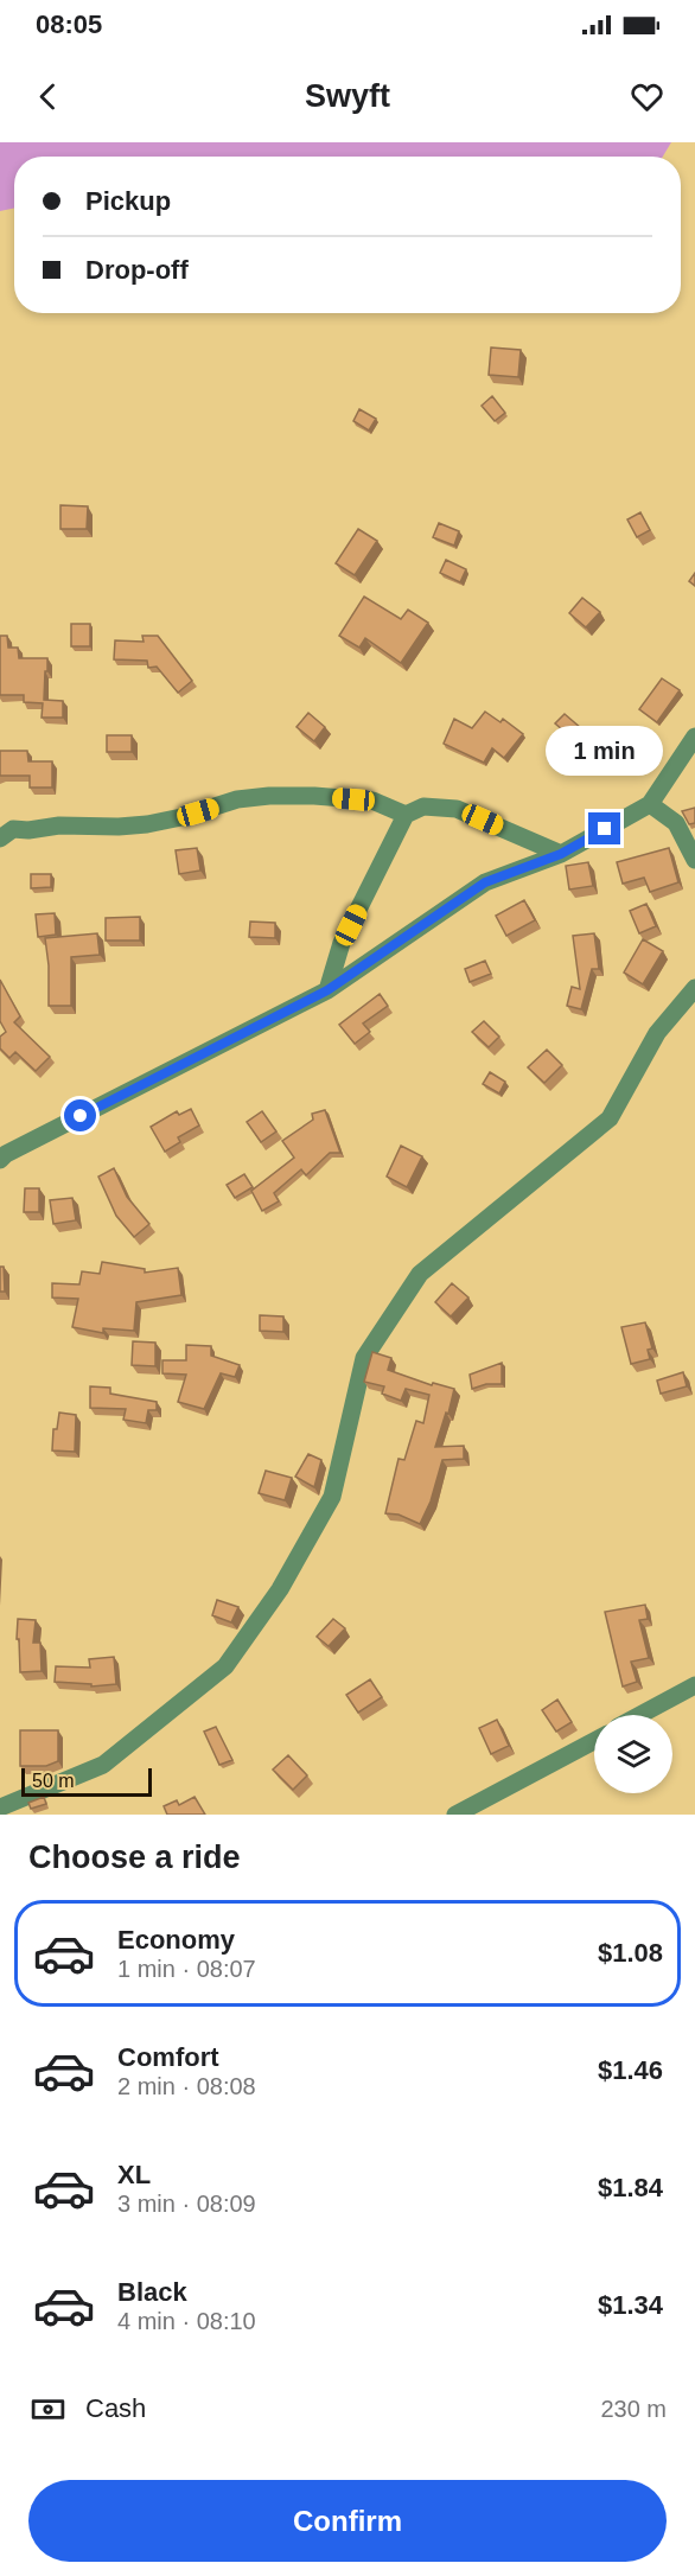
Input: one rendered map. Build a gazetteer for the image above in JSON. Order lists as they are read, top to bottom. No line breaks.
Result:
{"scale_bar":"50 m","page":{"status":"08:05","header":"Swyft","banner":["Pickup","Drop-off"],"bubble":"1 min","scale":"50 m","heading":"Choose a ride","list":[{"name":"Economy","note":"1 min · 08:07","value":"$1.08"},{"name":"Comfort","note":"2 min · 08:08","value":"$1.46"},{"name":"XL","note":"3 min · 08:09","value":"$1.84"},{"name":"Black","note":"4 min · 08:10","value":"$1.34"}],"pay":["Cash","230 m"],"buttons":"Confirm"}}
